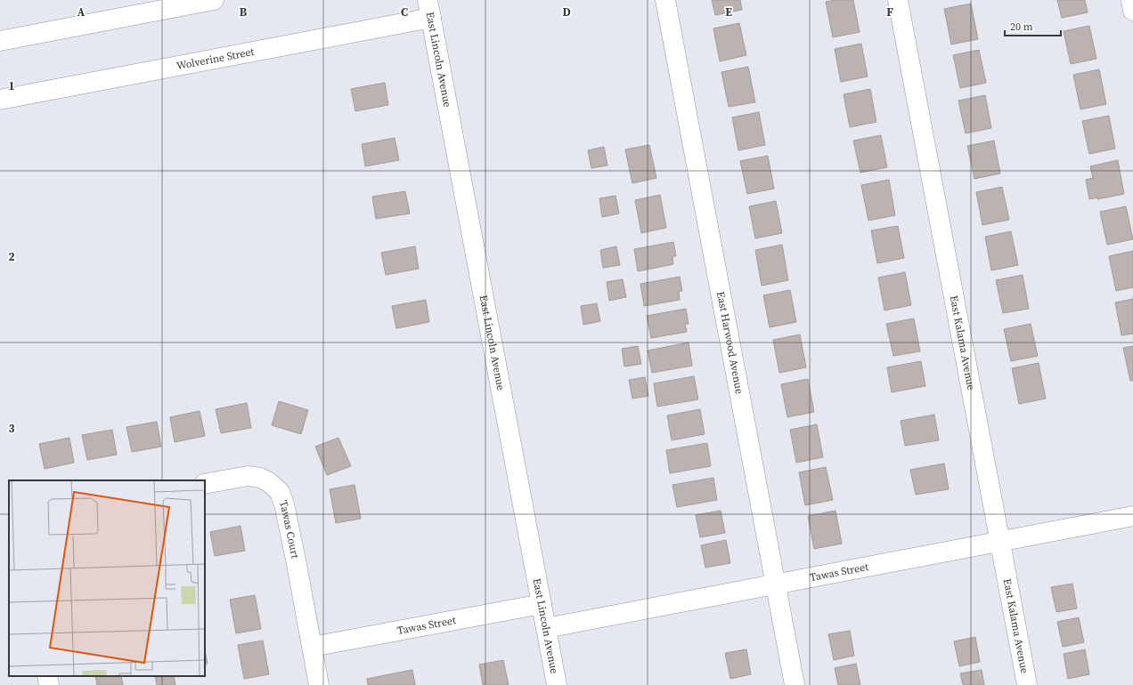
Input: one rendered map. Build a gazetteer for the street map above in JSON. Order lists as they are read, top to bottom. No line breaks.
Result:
{"streets":{"street":["Wolverine Street","East Lincoln Avenue","East Harwood Avenue","East Kalama Avenue","Tawas Court","Tawas Street"]},"crossings":[["Wolverine Street","East Lincoln Avenue"],["East Lincoln Avenue","Tawas Street"],["East Harwood Avenue","Tawas Street"],["East Kalama Avenue","Tawas Street"],["Tawas Court","Tawas Street"]],"scale_bar":"20 m","grid":{"columns":["A","B","C","D","E","F"],"rows":["1","2","3"]}}
